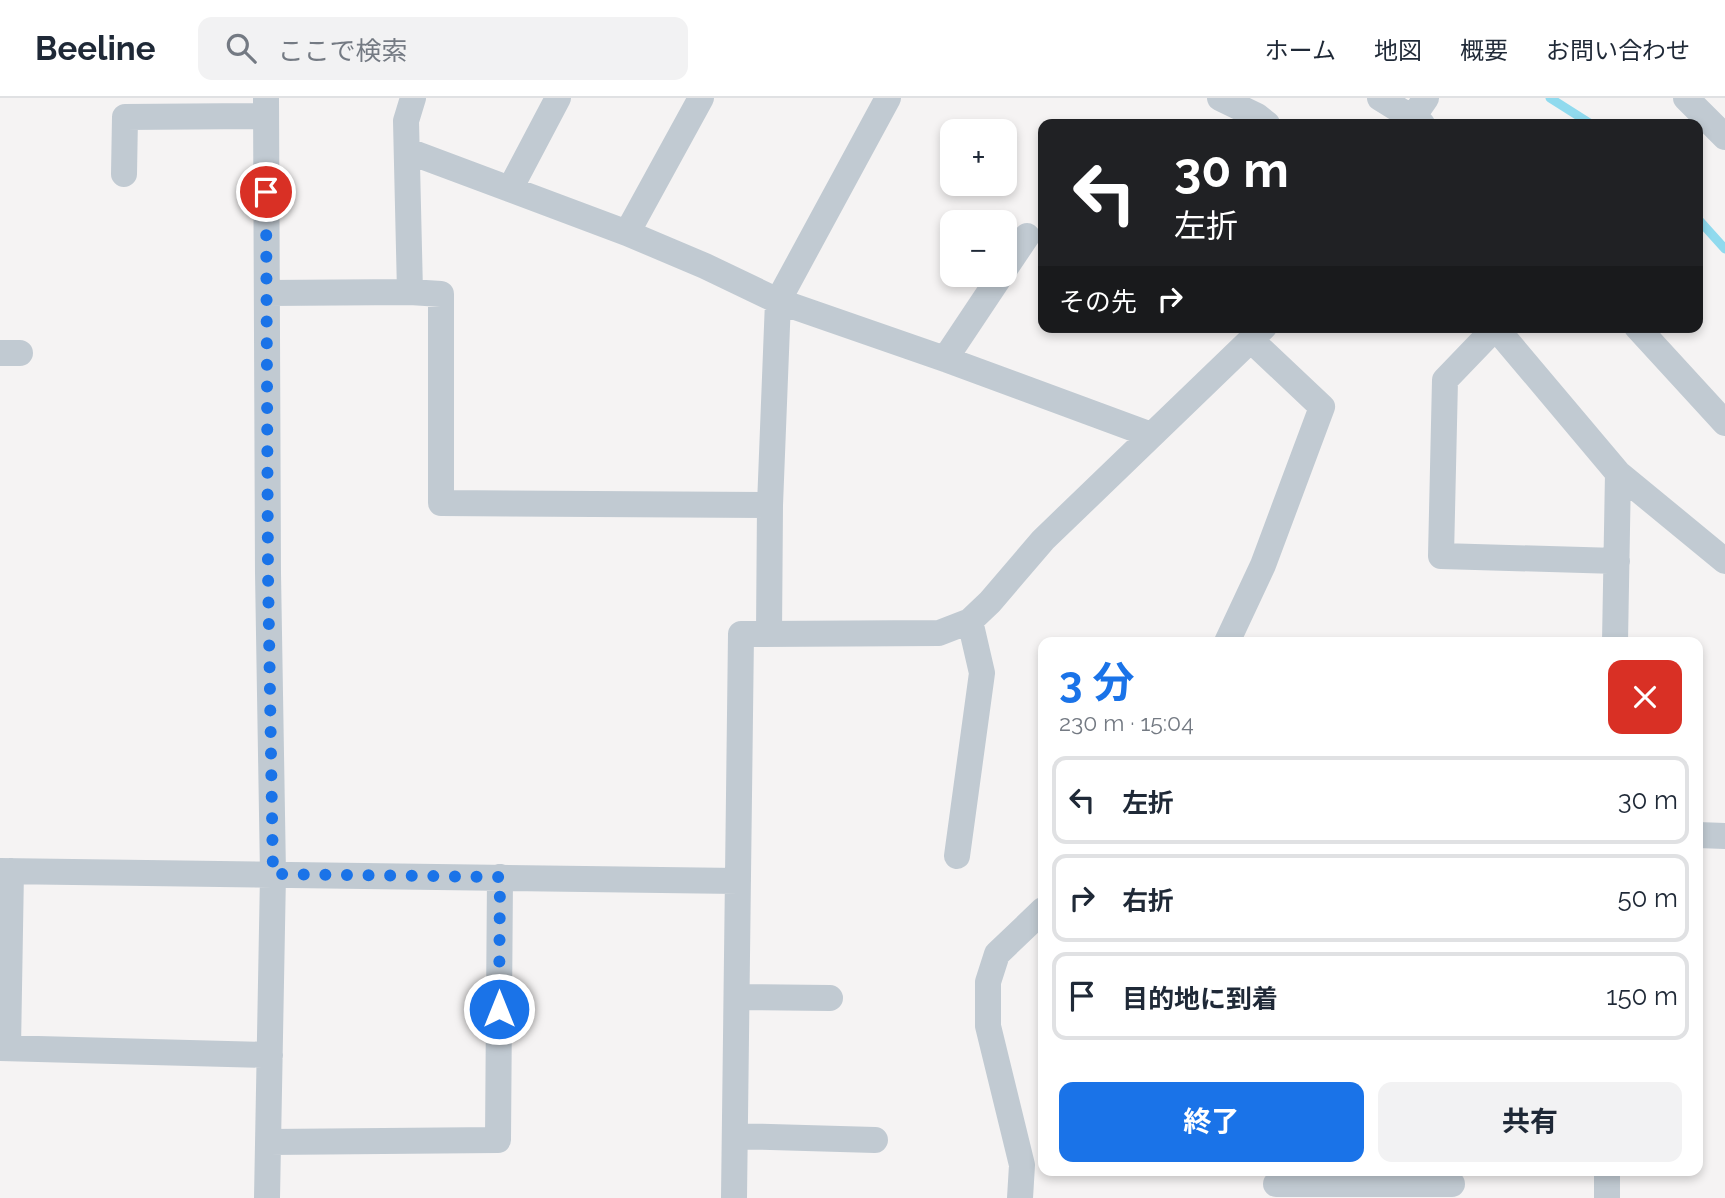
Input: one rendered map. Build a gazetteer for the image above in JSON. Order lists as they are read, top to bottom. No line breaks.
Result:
{"page":{"header":"Beeline","search":"ここで検索","nav":["ホーム","地図","概要","お問い合わせ"],"map_buttons":["+","−"],"turn":["30 m","左折"],"then":"その先","heading":["3 分","230 m · 15:04"],"list":[{"name":"左折","value":"30 m"},{"name":"右折","value":"50 m"},{"name":"目的地に到着","value":"150 m"}],"buttons":["終了","共有"]}}
